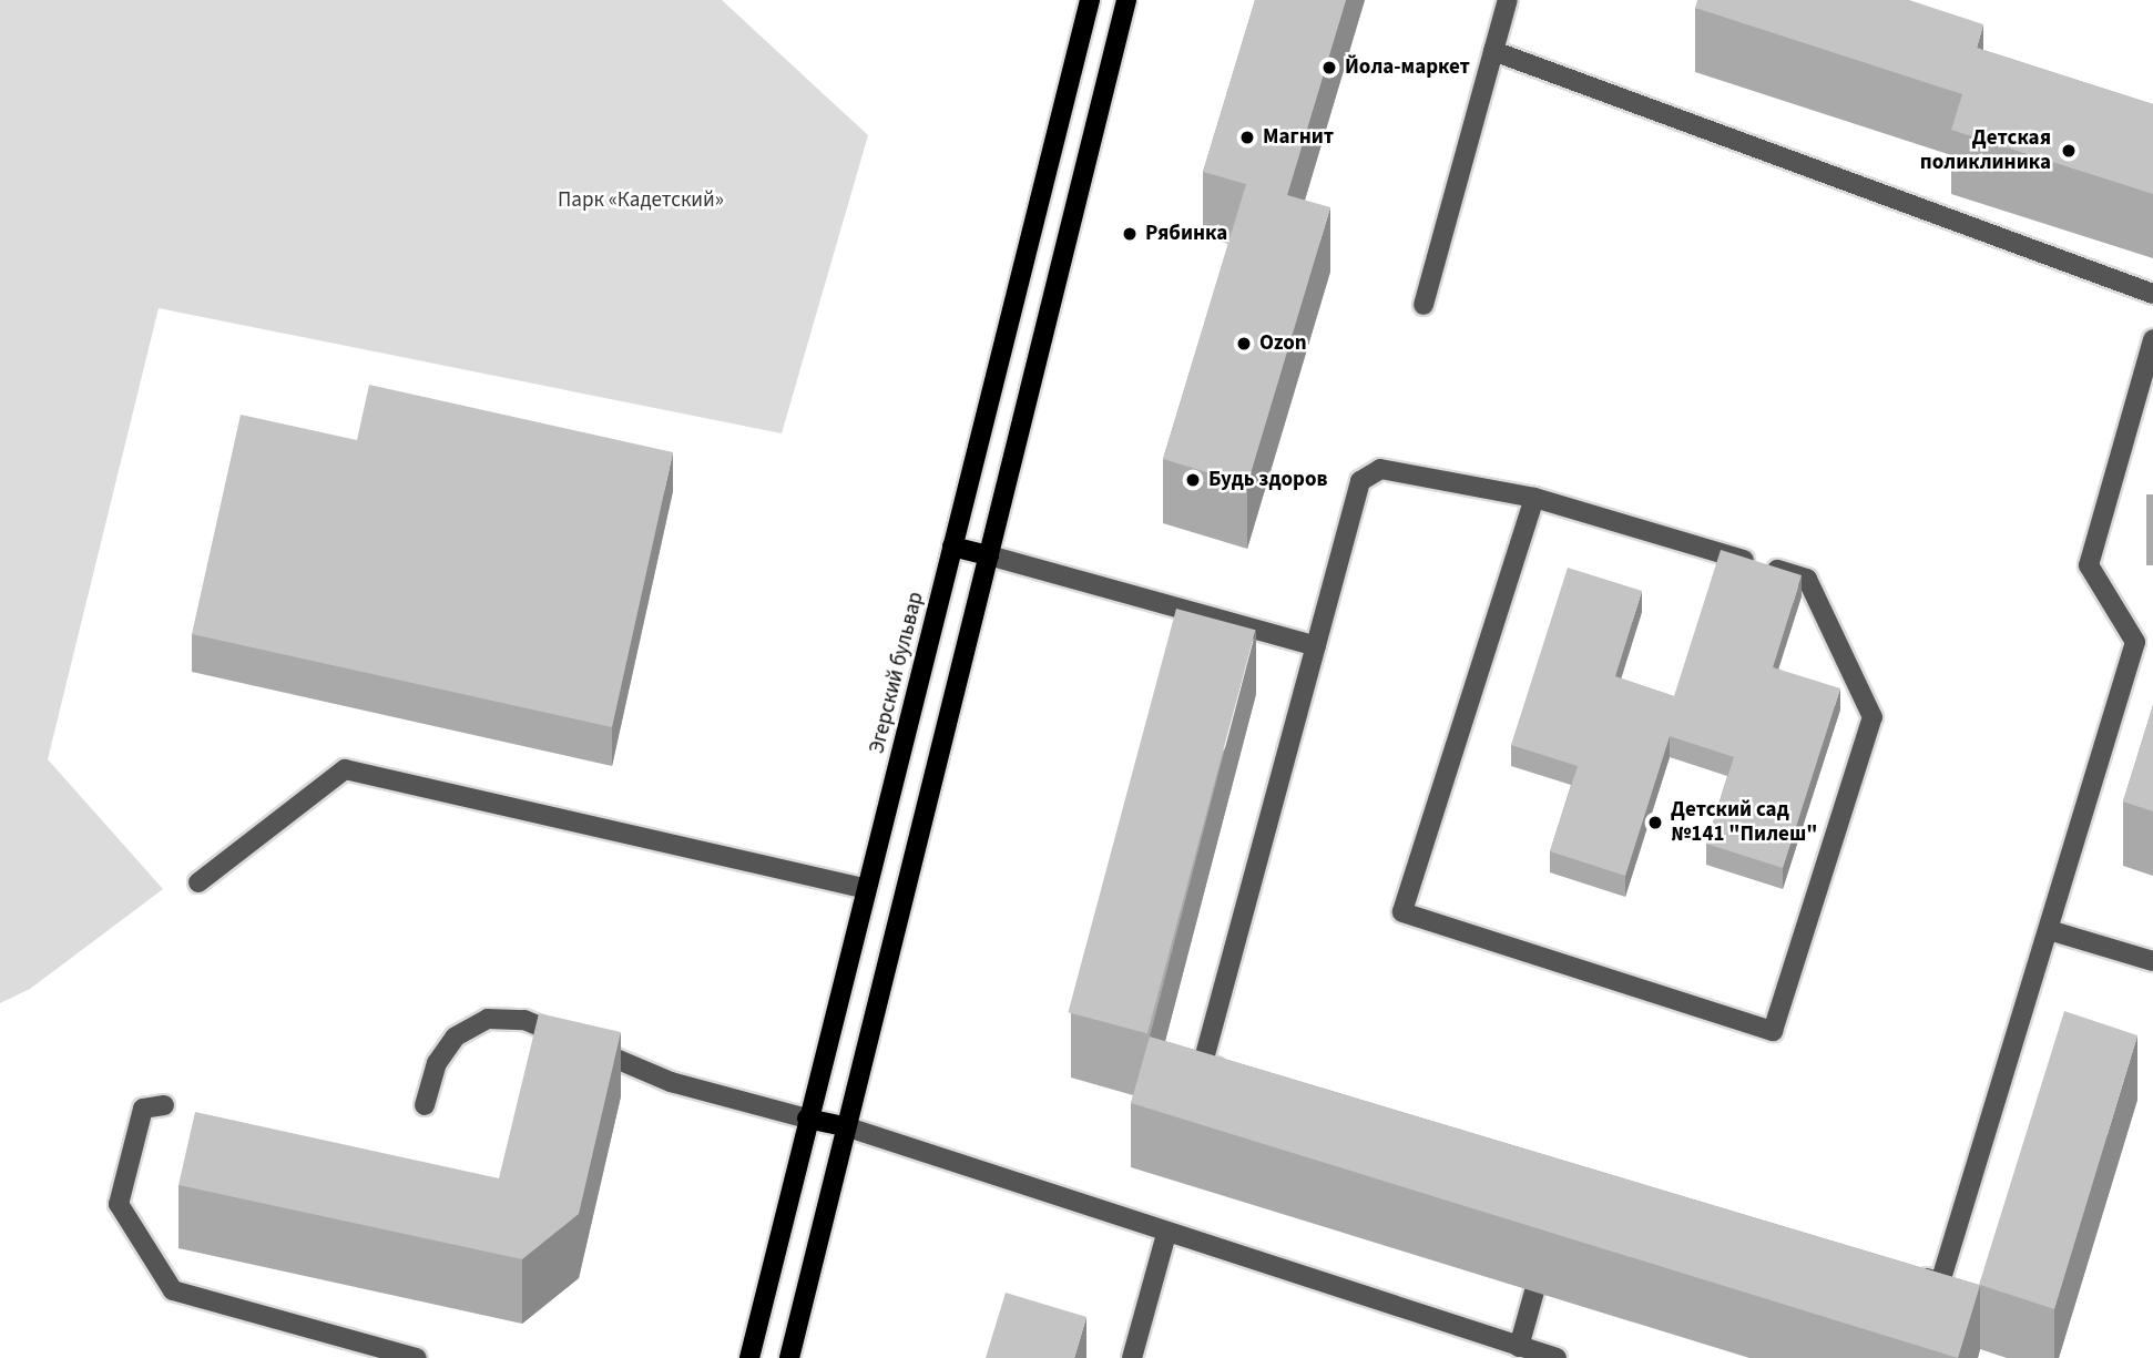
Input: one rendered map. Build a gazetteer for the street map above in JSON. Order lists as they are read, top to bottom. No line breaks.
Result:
{"streets":{"main road":["Эгерский бульвар"]},"parks":["Парк «Кадетский»"],"places":["Йола-маркет","Магнит","Детская поликлиника","Рябинка","Ozon","Будь здоров","Детский сад №141 \"Пилеш\""]}
